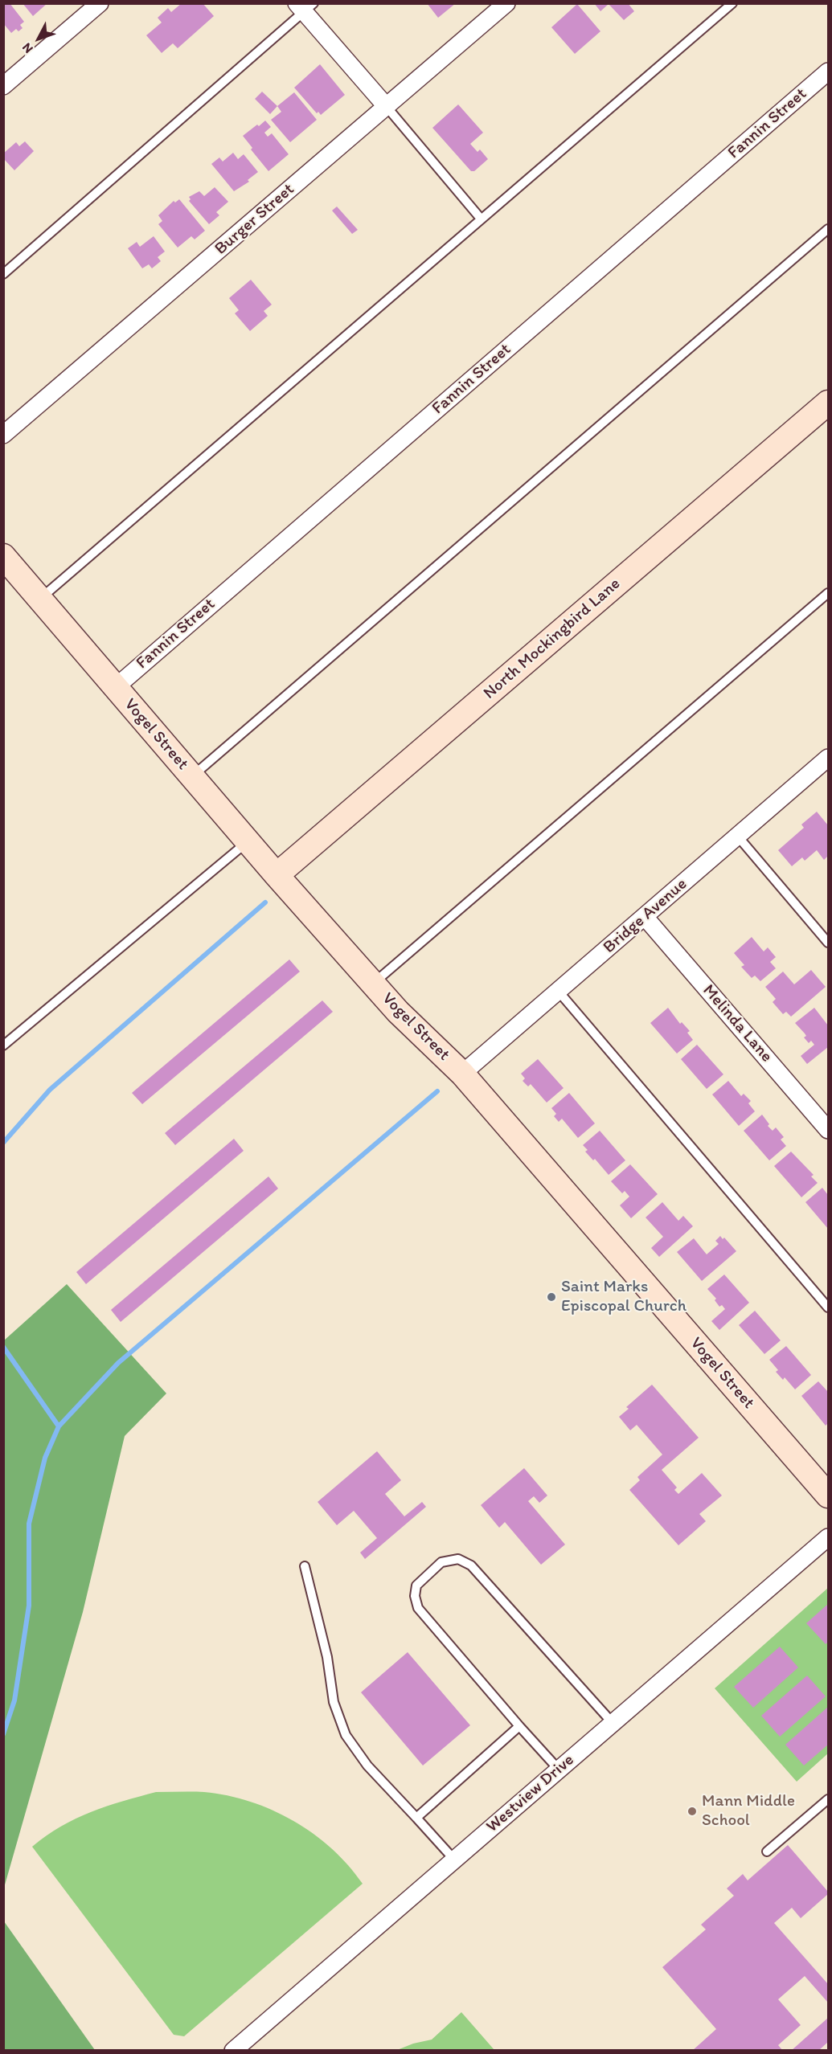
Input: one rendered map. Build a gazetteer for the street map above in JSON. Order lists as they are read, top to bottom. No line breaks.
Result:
{"streets":{"street":["Fannin Street","Burger Street","North Mockingbird Lane","Vogel Street","Bridge Avenue","Melinda Lane","Westview Drive"]},"crossings":[["Fannin Street","Vogel Street"],["North Mockingbird Lane","Vogel Street"],["Vogel Street","Bridge Avenue"],["Bridge Avenue","Melinda Lane"]],"places":["Saint Marks Episcopal Church","Mann Middle School"],"north":"bottom left"}
